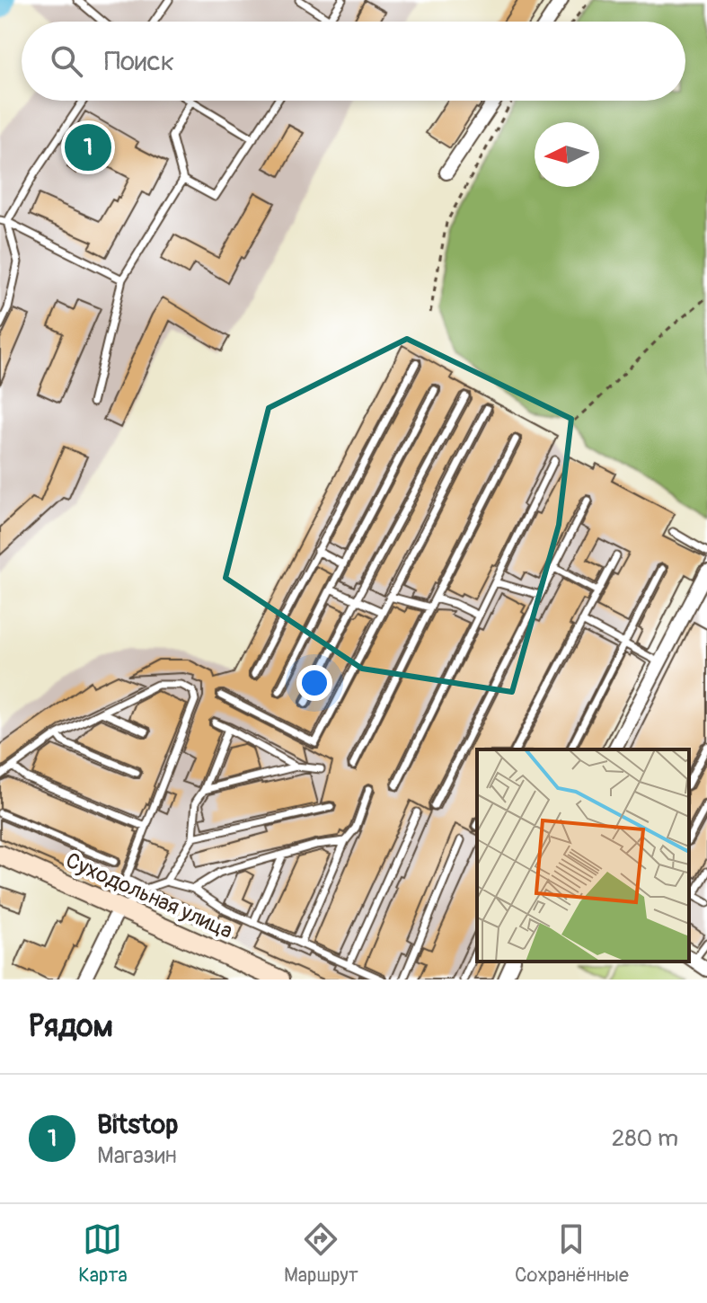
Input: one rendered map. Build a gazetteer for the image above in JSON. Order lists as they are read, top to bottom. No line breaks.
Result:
{"streets":{"street":["Суходольная улица"]},"north":"left","page":{"search":"Поиск","pins":"1","heading":"Рядом","list":[{"mark":"1","name":"Bitstop","note":"Магазин","value":"280 m"}],"nav":["Карта","Маршрут","Сохранённые"]}}
